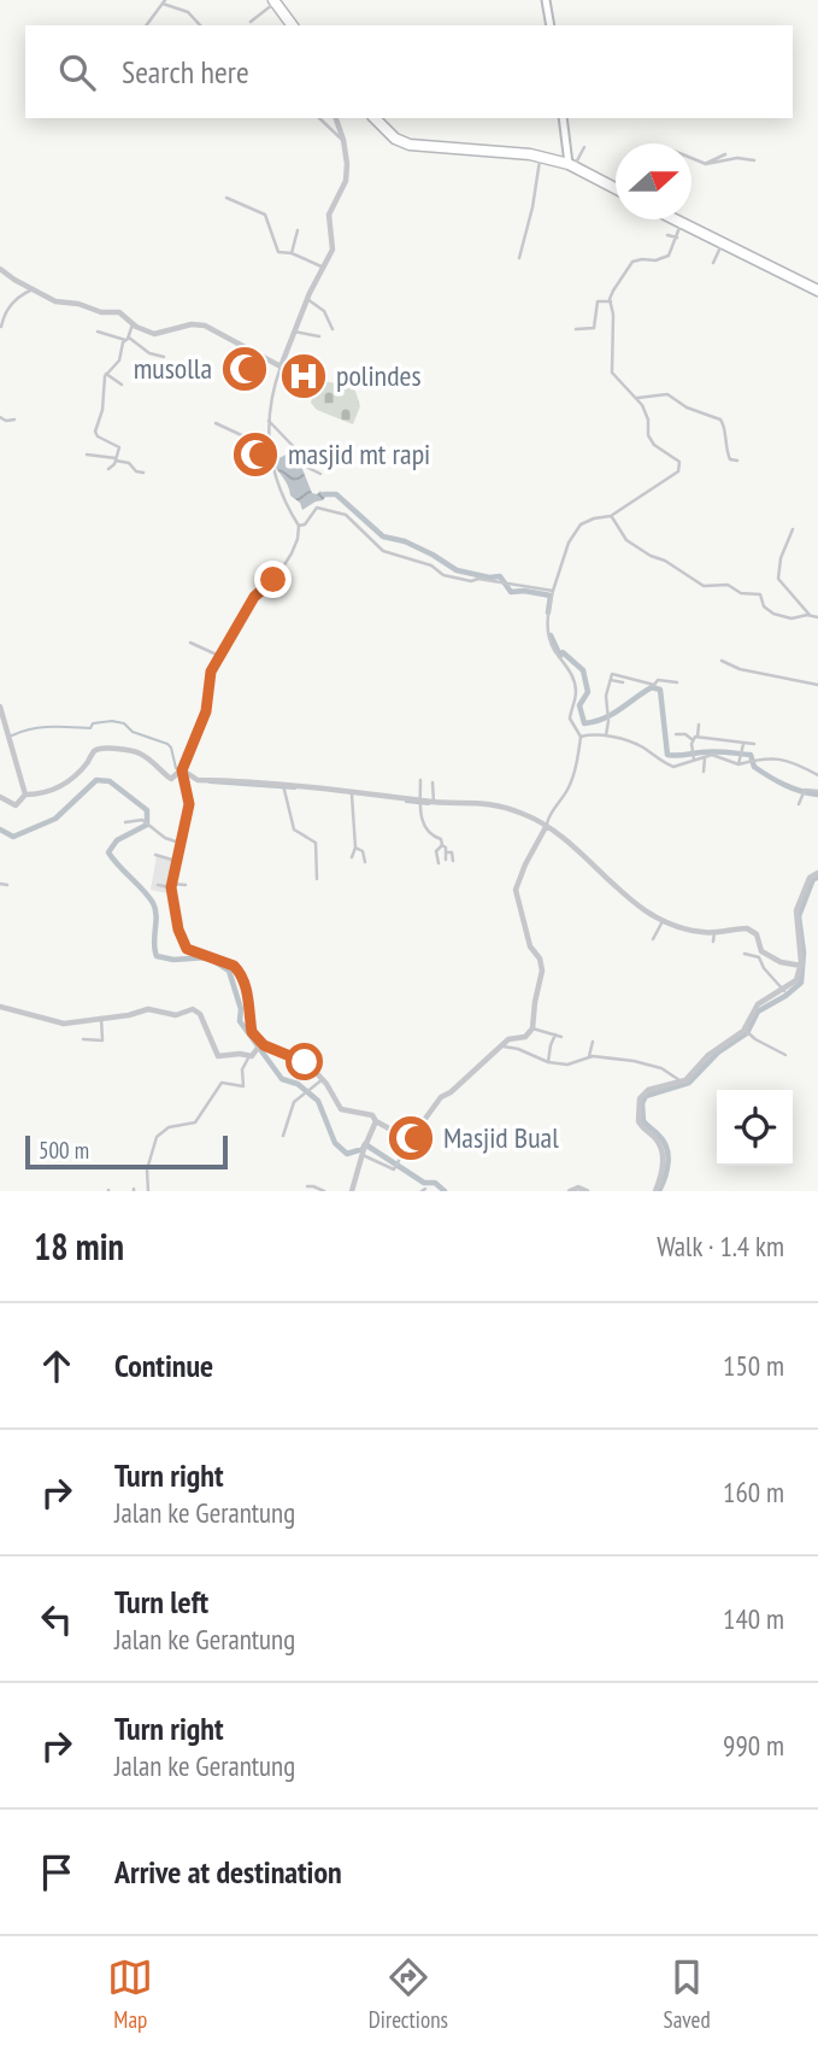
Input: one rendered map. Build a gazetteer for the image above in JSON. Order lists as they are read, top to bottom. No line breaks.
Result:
{"places":{"mosque":["musolla","masjid mt rapi","Masjid Bual"],"hospital":["polindes"]},"scale_bar":"500 m","north":"right","page":{"search":"Search here","scale":"500 m","heading":["18 min","Walk · 1.4 km"],"list":[["Continue","150 m"],["Turn right","Jalan ke Gerantung","160 m"],["Turn left","Jalan ke Gerantung","140 m"],["Turn right","Jalan ke Gerantung","990 m"],"Arrive at destination"],"nav":["Map","Directions","Saved"]}}
